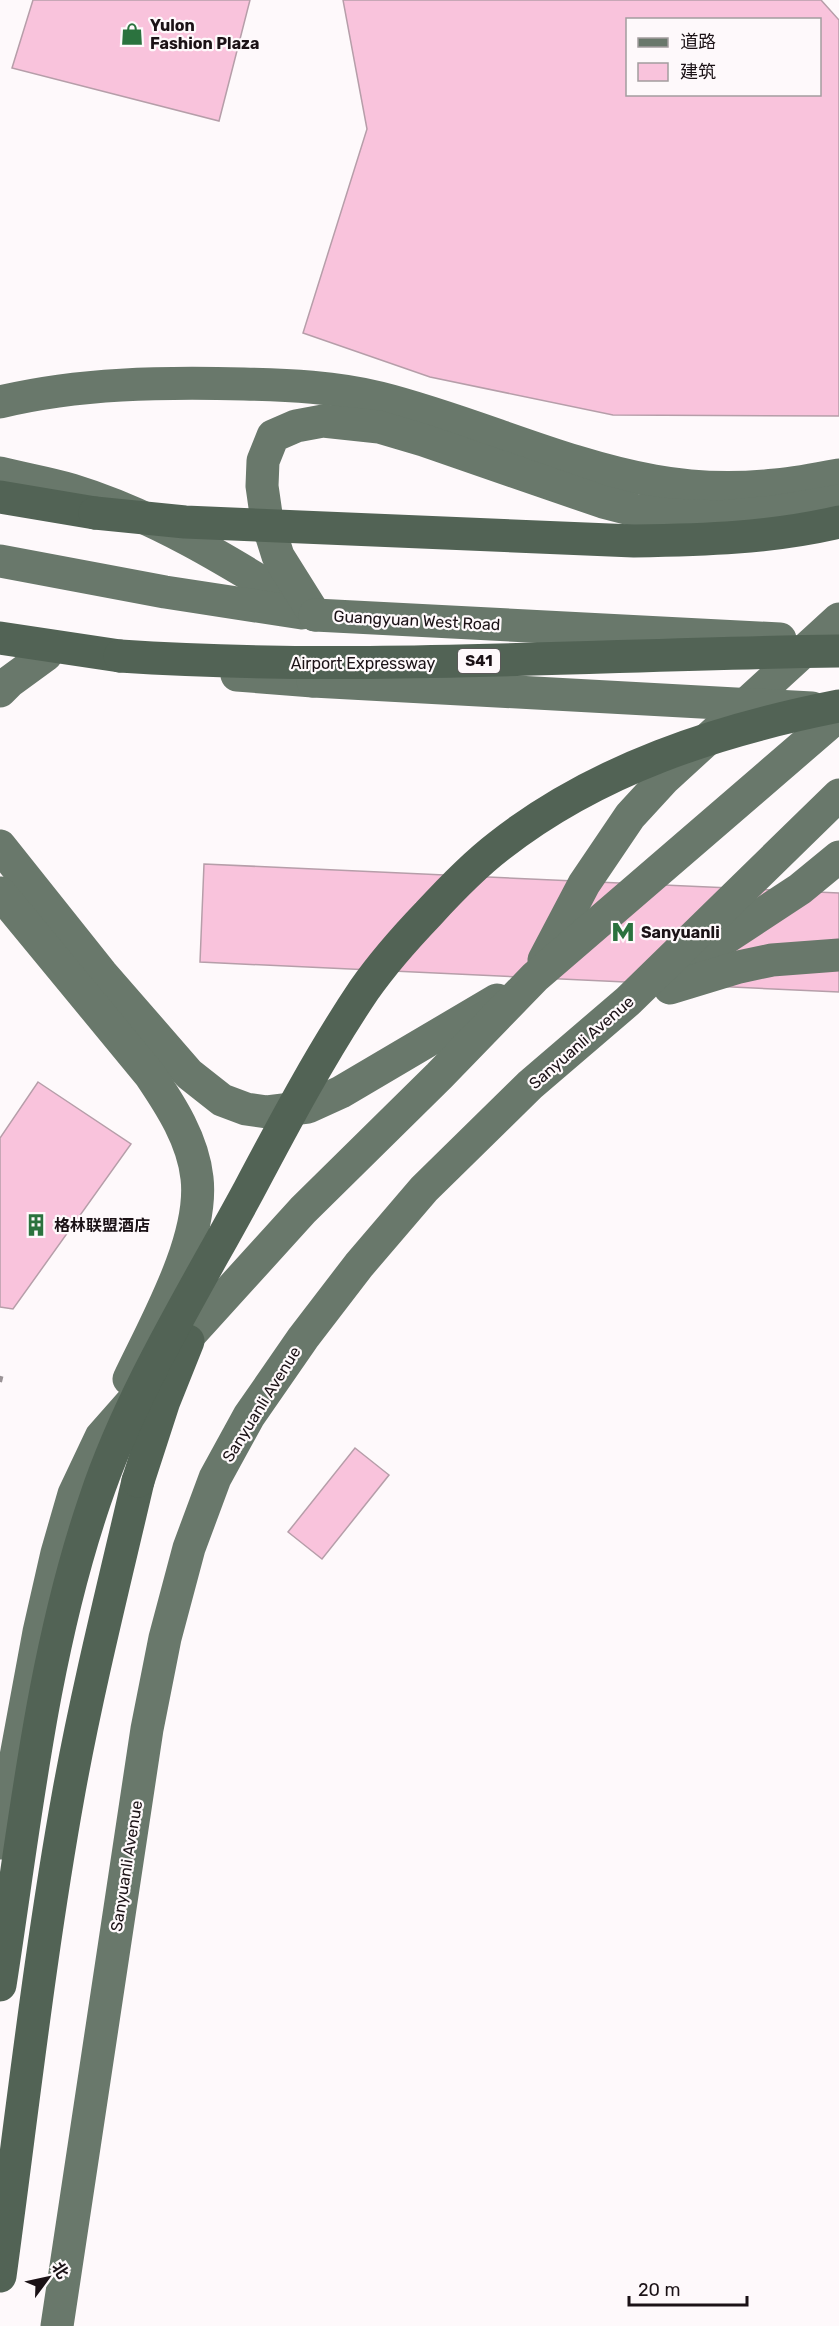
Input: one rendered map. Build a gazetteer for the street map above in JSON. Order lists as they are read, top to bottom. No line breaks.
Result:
{"streets":{"highway":["S41","Airport Expressway"],"main road":["Guangyuan West Road","Sanyuanli Avenue"]},"places":{"shop":["Yulon Fashion Plaza"],"metro station":["Sanyuanli"],"building":["格林联盟酒店"]},"legend":["道路","建筑"],"scale_bar":"20 m","north":"top right"}
